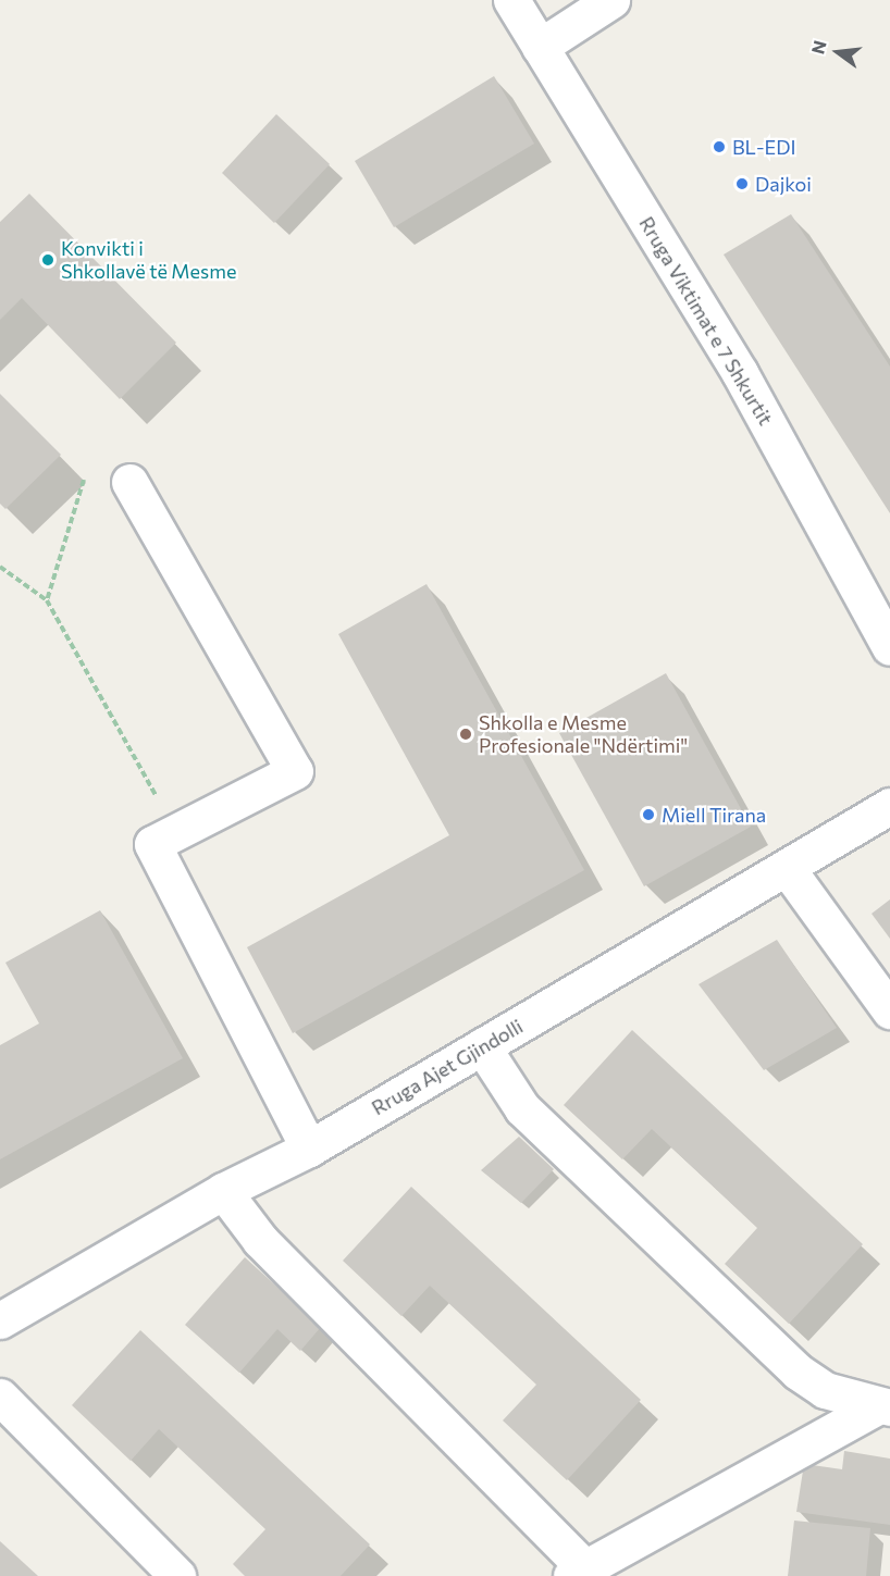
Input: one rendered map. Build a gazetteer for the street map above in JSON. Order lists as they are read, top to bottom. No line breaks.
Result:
{"streets":{"street":["Rruga Viktimat e 7 Shkurtit","Rruga Ajet Gjindolli"]},"places":["BL-EDI","Dajkoi","Konvikti i Shkollavë të Mesme","Shkolla e Mesme Profesionale \"Ndërtimi\"","Miell Tirana"],"north":"left"}
